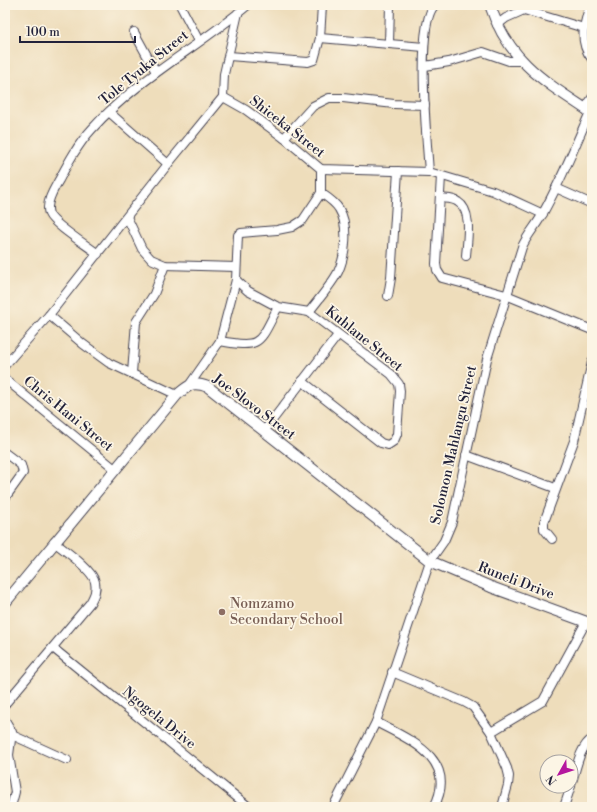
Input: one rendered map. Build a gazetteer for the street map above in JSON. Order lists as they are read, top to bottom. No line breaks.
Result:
{"streets":{"street":["Tole Tyuka Street","Shiceka Street","Kuhlane Street","Joe Slovo Street","Chris Hani Street","Solomon Mahlangu Street","Runeli Drive","Ngogela Drive"]},"crossings":[["Shiceka Street","Solomon Mahlangu Street"],["Joe Slovo Street","Chris Hani Street"],["Joe Slovo Street","Solomon Mahlangu Street"],["Joe Slovo Street","Runeli Drive"],["Solomon Mahlangu Street","Runeli Drive"]],"places":["Nomzamo Secondary School"],"scale_bar":"100 m","north":"bottom left"}
